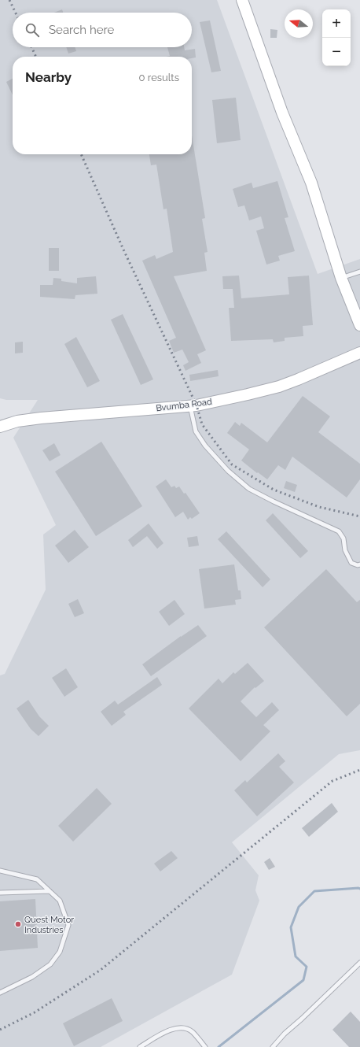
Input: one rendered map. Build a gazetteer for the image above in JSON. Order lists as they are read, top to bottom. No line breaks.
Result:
{"streets":{"street":["Bvumba Road"]},"places":["Quest Motor Industries"],"north":"left","page":{"map_buttons":["+","−"],"search":"Search here","heading":["Nearby","0 results"]}}
